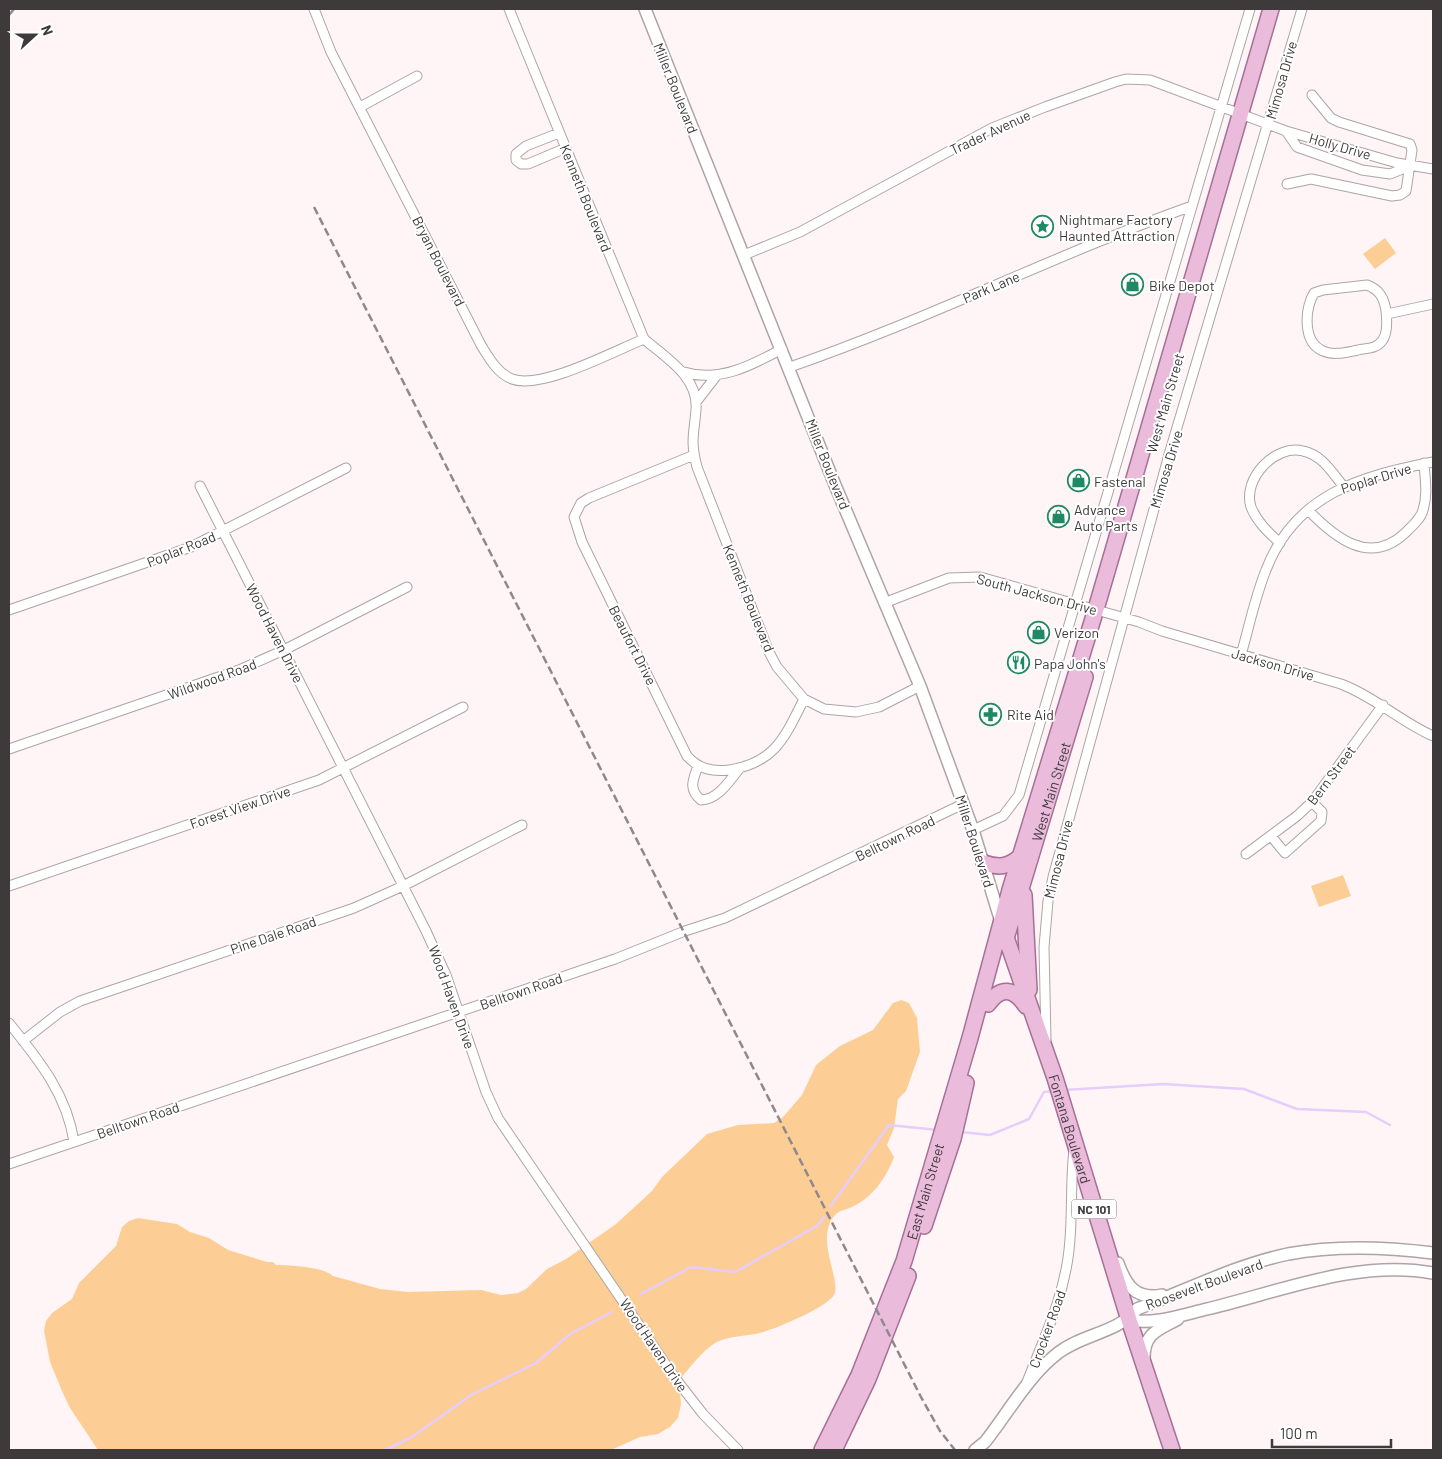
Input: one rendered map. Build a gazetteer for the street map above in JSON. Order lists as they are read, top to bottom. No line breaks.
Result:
{"streets":{"main road":["West Main Street","Fontana Boulevard","East Main Street","NC 101"],"street":["Mimosa Drive","Miller Boulevard","Trader Avenue","Holly Drive","Kenneth Boulevard","Bryan Boulevard","Park Lane","Poplar Drive","Poplar Road","South Jackson Drive","Wood Haven Drive","Beaufort Drive","Jackson Drive","Wildwood Road","Bern Street","Forest View Drive","Belltown Road","Pine Dale Road","Roosevelt Boulevard","Crocker Road"]},"crossings":[["Mimosa Drive","Holly Drive"],["Mimosa Drive","Jackson Drive"],["Mimosa Drive","Fontana Boulevard"],["Miller Boulevard","Trader Avenue"],["Miller Boulevard","Kenneth Boulevard"],["Miller Boulevard","Park Lane"],["Miller Boulevard","West Main Street"],["Miller Boulevard","South Jackson Drive"],["Miller Boulevard","Belltown Road"],["Miller Boulevard","Fontana Boulevard"],["Miller Boulevard","East Main Street"],["Trader Avenue","Holly Drive"],["Trader Avenue","West Main Street"],["Holly Drive","West Main Street"],["Kenneth Boulevard","Bryan Boulevard"],["Kenneth Boulevard","Beaufort Drive"],["West Main Street","South Jackson Drive"],["West Main Street","Jackson Drive"],["West Main Street","Fontana Boulevard"],["West Main Street","East Main Street"],["Poplar Drive","Jackson Drive"],["Poplar Road","Wood Haven Drive"],["South Jackson Drive","Jackson Drive"],["Wood Haven Drive","Wildwood Road"],["Wood Haven Drive","Forest View Drive"],["Wood Haven Drive","Belltown Road"],["Wood Haven Drive","Pine Dale Road"],["Jackson Drive","Bern Street"],["Fontana Boulevard","East Main Street"],["Fontana Boulevard","Roosevelt Boulevard"],["Fontana Boulevard","Crocker Road"],["Roosevelt Boulevard","Crocker Road"]],"places":{"place":["Nightmare Factory Haunted Attraction"],"shop":["Bike Depot","Fastenal","Advance Auto Parts","Verizon"],"restaurant":["Papa John's"],"pharmacy":["Rite Aid"]},"scale_bar":"100 m","north":"right"}
